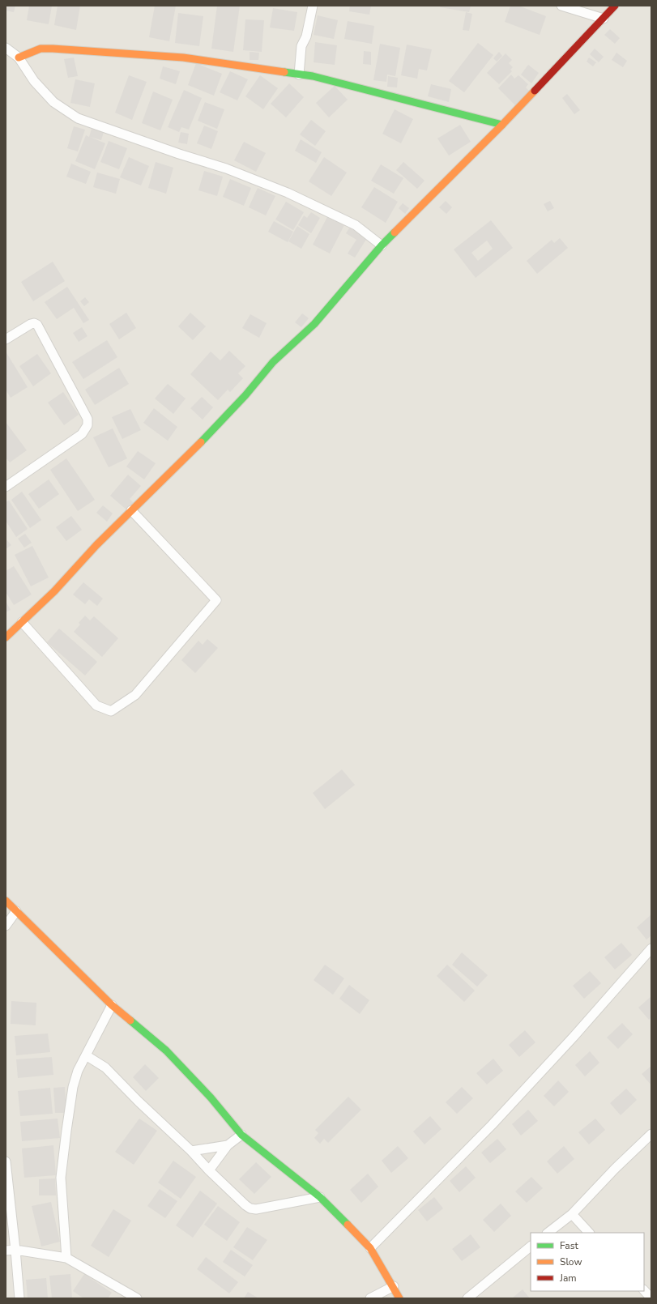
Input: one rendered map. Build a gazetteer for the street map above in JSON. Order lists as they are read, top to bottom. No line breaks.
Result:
{"legend":["Fast","Slow","Jam"]}
